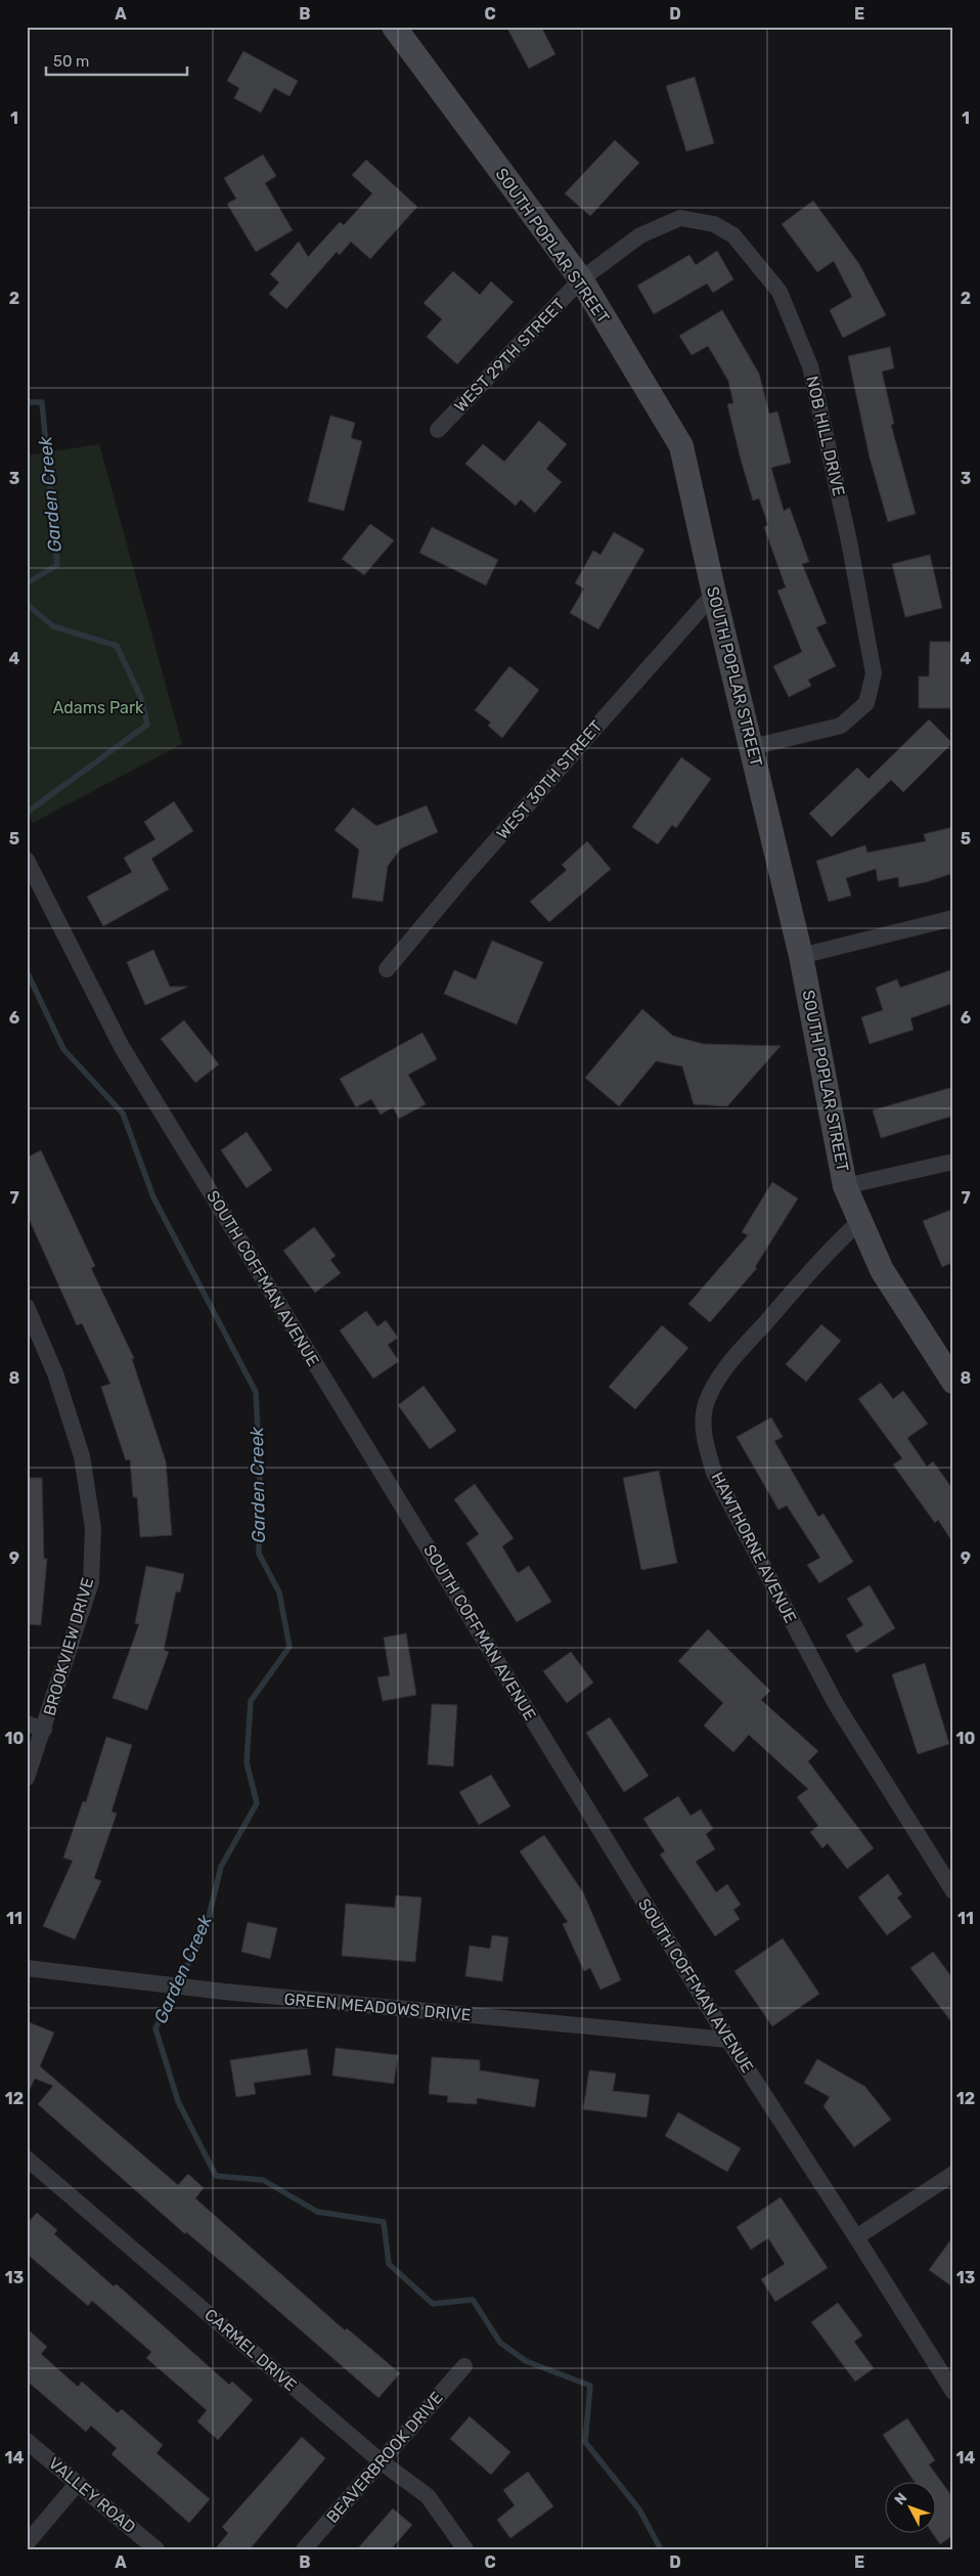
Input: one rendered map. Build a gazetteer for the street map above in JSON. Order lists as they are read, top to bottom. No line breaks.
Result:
{"streets":{"main road":["SOUTH POPLAR STREET"],"street":["WEST 29TH STREET","NOB HILL DRIVE","WEST 30TH STREET","SOUTH COFFMAN AVENUE","HAWTHORNE AVENUE","BROOKVIEW DRIVE","GREEN MEADOWS DRIVE","CARMEL DRIVE","BEAVERBROOK DRIVE","VALLEY ROAD"]},"crossings":[["SOUTH POPLAR STREET","WEST 29TH STREET"],["SOUTH POPLAR STREET","NOB HILL DRIVE"],["SOUTH POPLAR STREET","WEST 30TH STREET"],["SOUTH POPLAR STREET","HAWTHORNE AVENUE"],["WEST 29TH STREET","NOB HILL DRIVE"],["SOUTH COFFMAN AVENUE","GREEN MEADOWS DRIVE"],["CARMEL DRIVE","BEAVERBROOK DRIVE"]],"water":["Garden Creek"],"parks":["Adams Park"],"scale_bar":"50 m","north":"top left","grid":{"columns":["A","B","C","D","E"],"rows":["1","2","3","4","5","6","7","8","9","10","11","12","13","14"]}}
